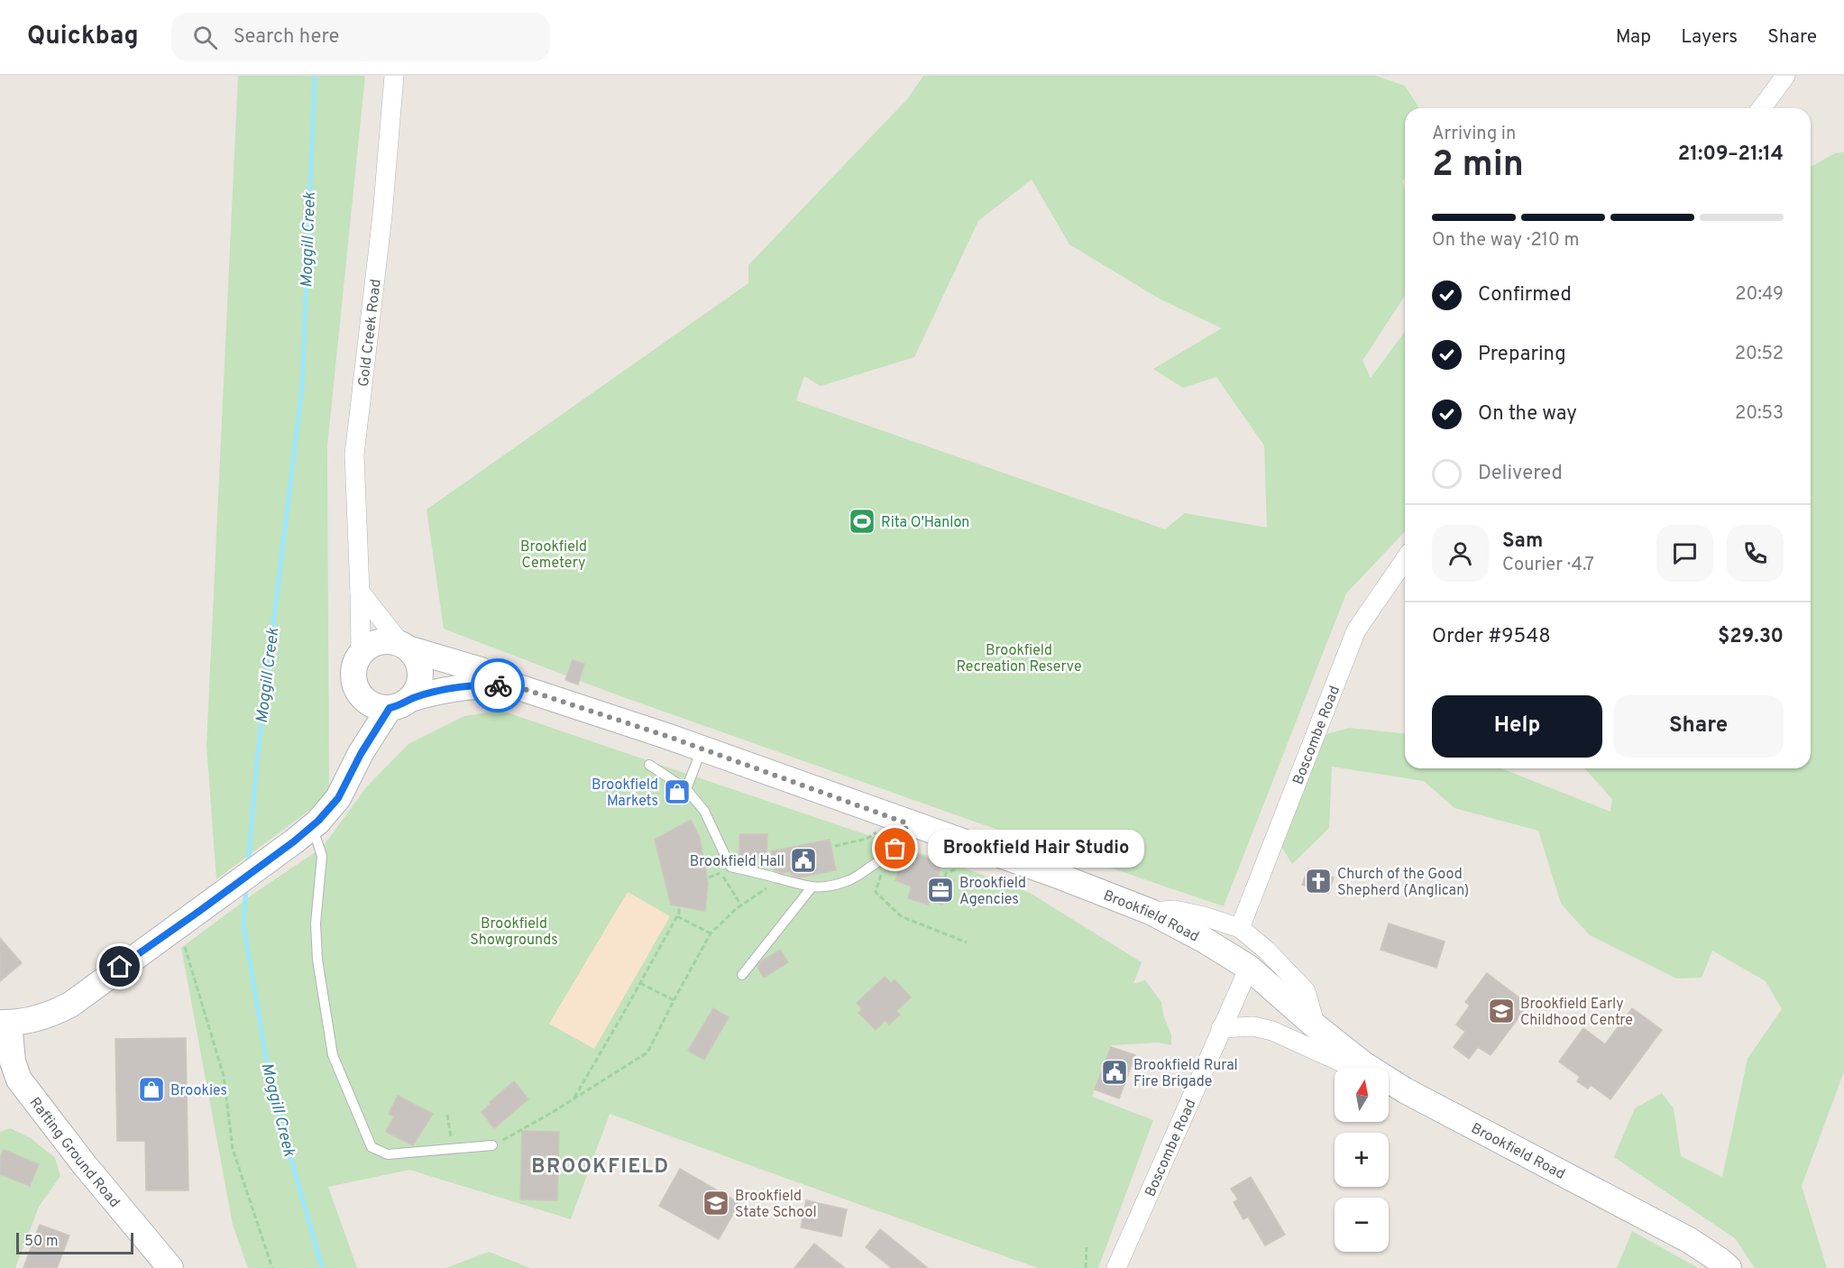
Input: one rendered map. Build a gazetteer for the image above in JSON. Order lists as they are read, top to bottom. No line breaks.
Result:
{"streets":{"main road":["Brookfield Road","Rafting Ground Road"],"street":["Gold Creek Road","Boscombe Road"]},"crossings":[["Gold Creek Road","Brookfield Road"],["Boscombe Road","Brookfield Road"]],"districts":["BROOKFIELD"],"water":["Moggill Creek"],"parks":["Brookfield Cemetery","Brookfield Recreation Reserve","Brookfield Showgrounds"],"places":{"sports":["Rita O'Hanlon"],"shop":["Brookfield Markets","Brookies"],"other":["Brookfield Hair Studio"],"public building":["Brookfield Hall","Brookfield Rural Fire Brigade"],"church":["Church of the Good Shepherd (Anglican)"],"office":["Brookfield Agencies"],"school or university":["Brookfield Early Childhood Centre","Brookfield State School"]},"scale_bar":"50 m","north":"top","page":{"header":"Quickbag","search":"Search here","nav":["Map","Layers","Share"],"heading":["2 min","Arriving in","21:09–21:14"],"panel":["Sam","Courier · 4.7","Order #9548","$29.30"],"bar":"On the way · 210 m","list":[["Confirmed","20:49"],["Preparing","20:52"],["On the way","20:53"],"Delivered"],"buttons":["Help","Share"],"bubble":"Brookfield Hair Studio","map_buttons":["+","−"],"scale":"50 m"}}
